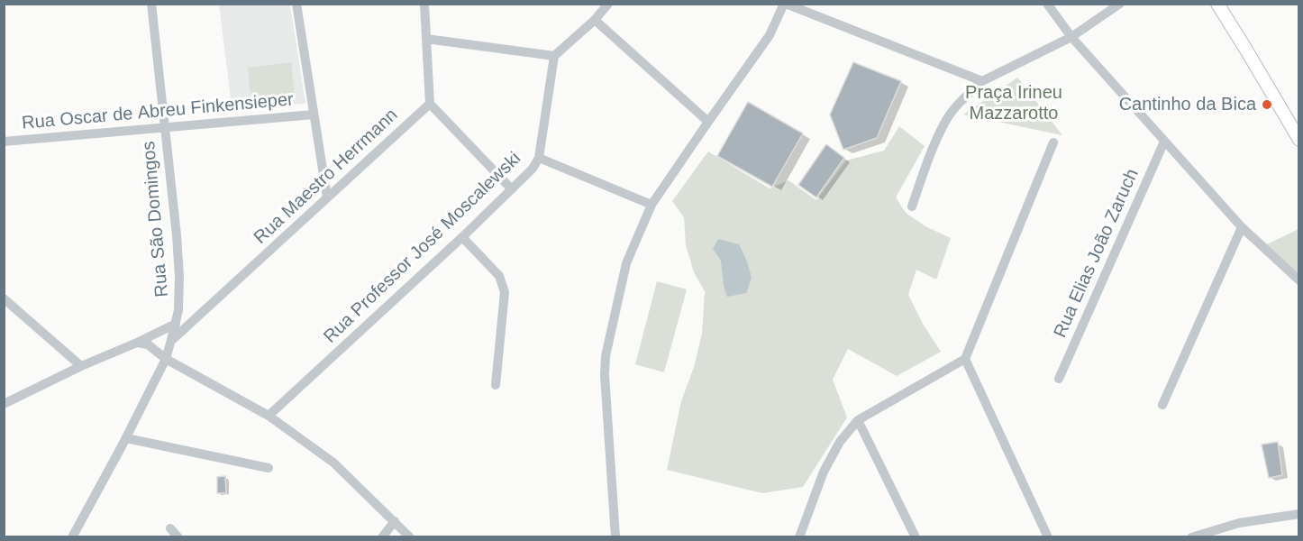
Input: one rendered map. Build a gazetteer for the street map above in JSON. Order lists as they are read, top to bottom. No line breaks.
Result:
{"streets":{"street":["Rua Oscar de Abreu Finkensieper","Rua Maestro Herrmann","Rua São Domingos","Rua Professor José Moscalewski","Rua Elias João Zaruch"]},"crossings":[["Rua Oscar de Abreu Finkensieper","Rua São Domingos"],["Rua Maestro Herrmann","Rua São Domingos"]],"parks":["Praça Irineu Mazzarotto"],"places":["Cantinho da Bica"]}
